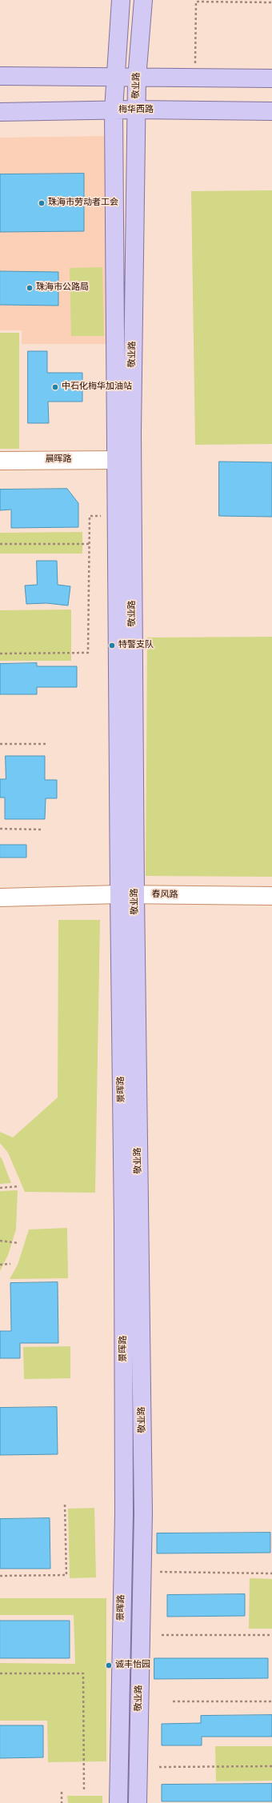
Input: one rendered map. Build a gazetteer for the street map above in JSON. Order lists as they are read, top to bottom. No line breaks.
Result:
{"streets":{"main road":["敬业路","梅华西路","景晖路"],"street":["晨晖路","春风路"]},"crossings":[["敬业路","梅华西路"],["敬业路","晨晖路"],["敬业路","春风路"],["敬业路","景晖路"],["春风路","景晖路"]],"places":["珠海市劳动者工会","珠海市公路局","中石化梅华加油站","特警支队","诚丰怡园"]}
